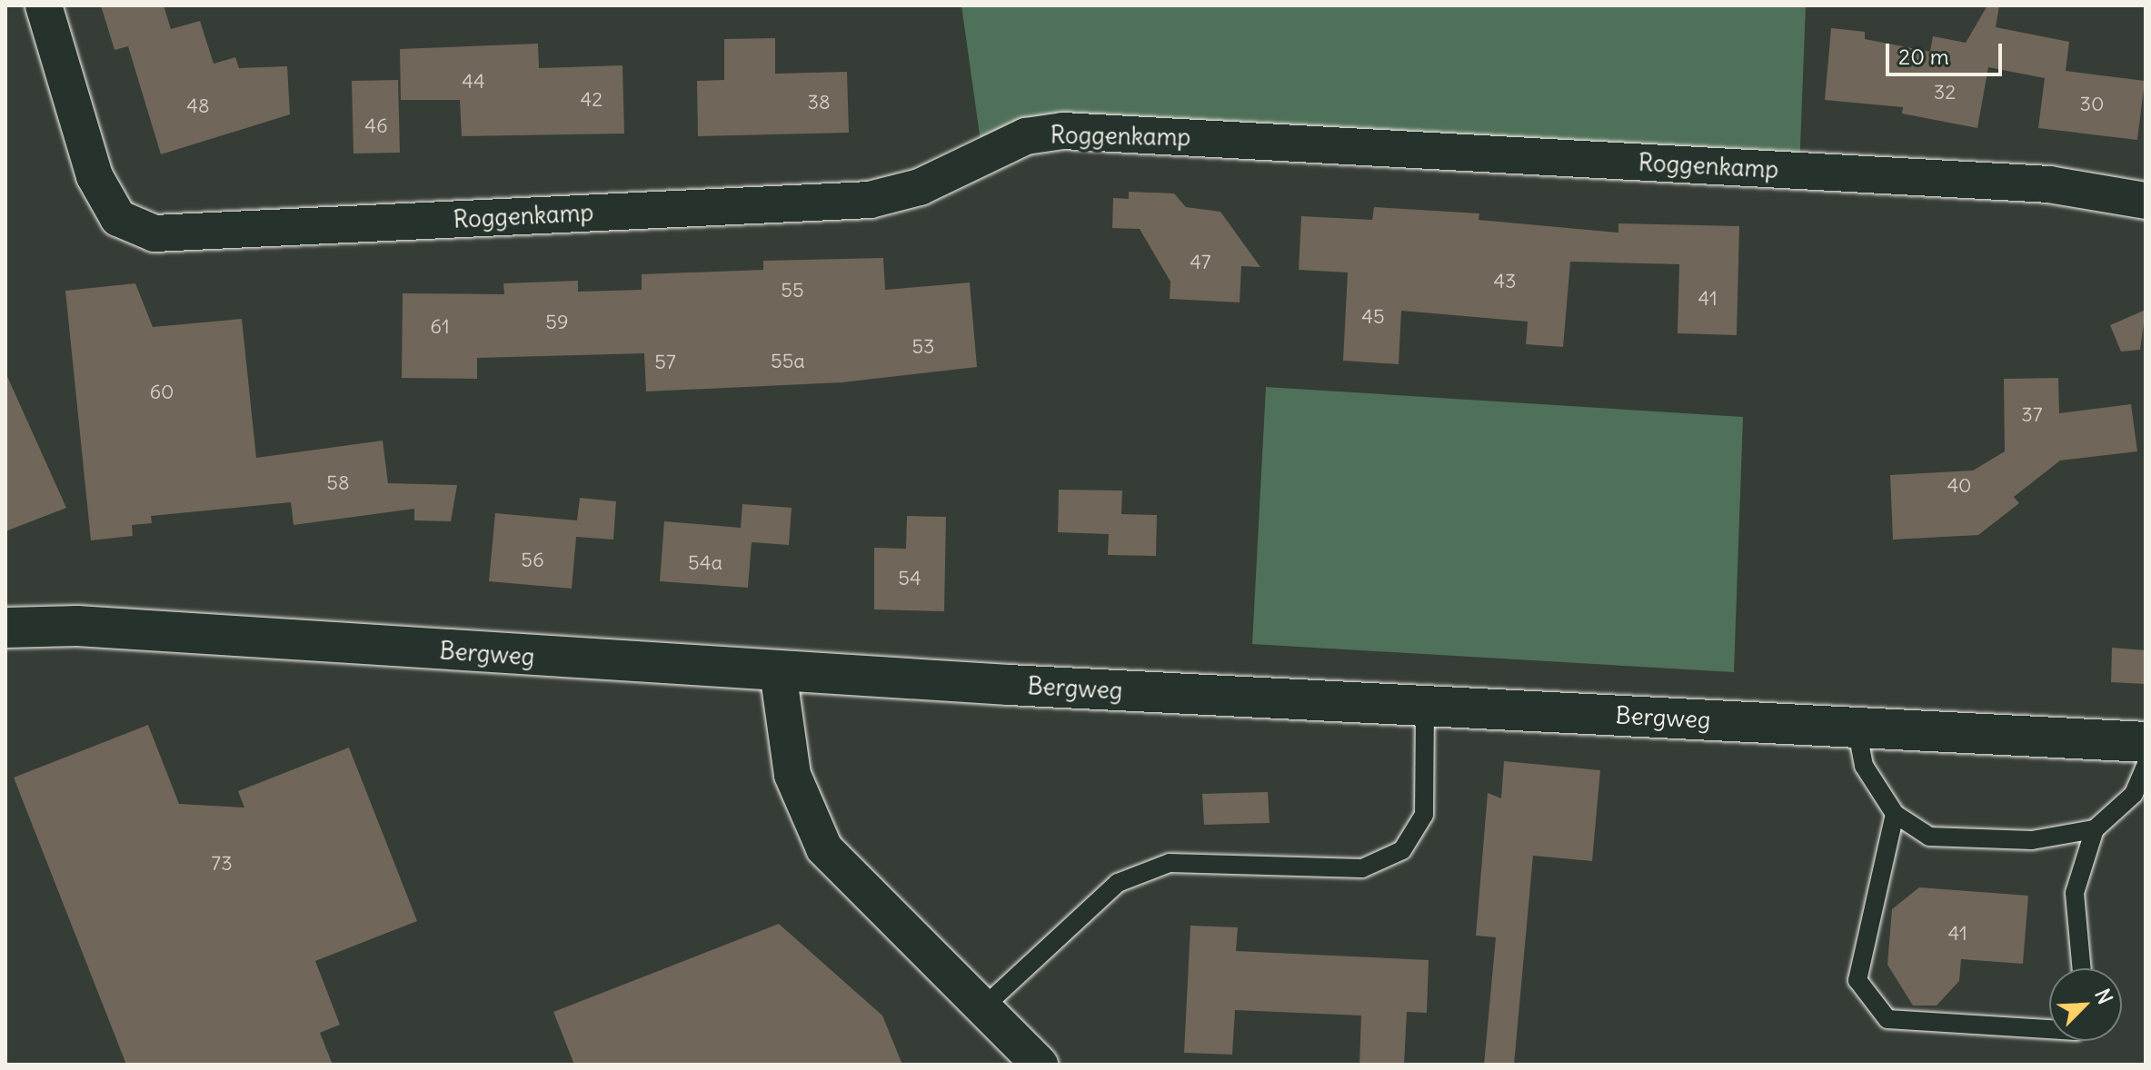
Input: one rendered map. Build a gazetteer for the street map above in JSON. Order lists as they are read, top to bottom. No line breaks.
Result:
{"streets":{"main road":["Bergweg"],"street":["Roggenkamp"]},"house_numbers":["44","32","42","38","30","48","46","47","43","55","41","45","59","61","53","55a","57","60","37","58","40","56","54a","54","73","41"],"scale_bar":"20 m","north":"top right"}
